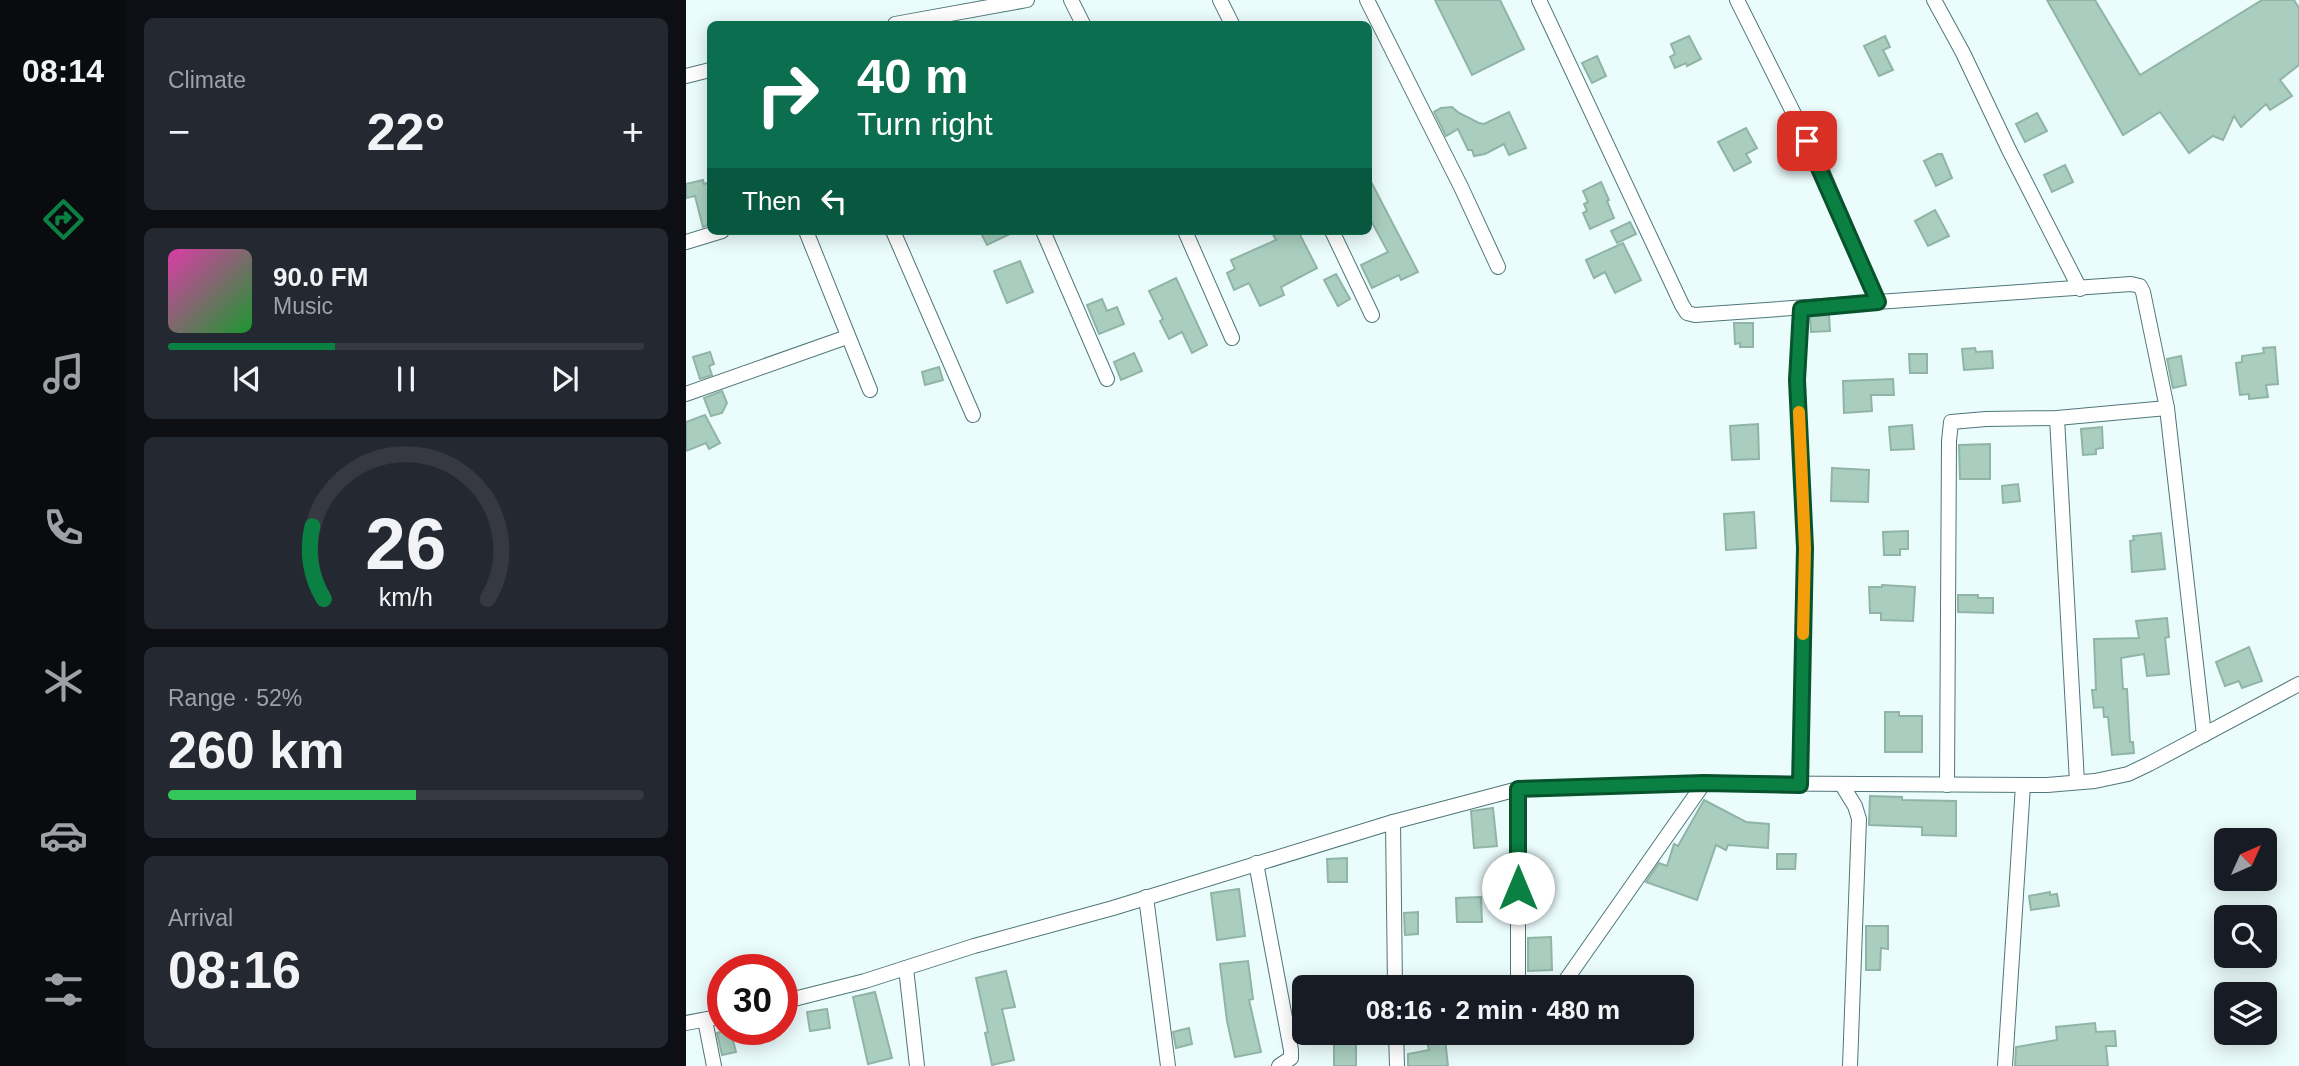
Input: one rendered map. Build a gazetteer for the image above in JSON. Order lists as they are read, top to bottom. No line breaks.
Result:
{"north":"top right","page":{"tabs":"08:14","tile":["Climate",["Range · 52%","260 km"],["Arrival","08:16"]],"turn":["40 m","Turn right"],"heat":["−","22°","+"],"then":"Then","song":["90.0 FM","Music"],"limit":"30","trip":"08:16 · 2 min · 480 m","gauge":["26","km/h"]}}
